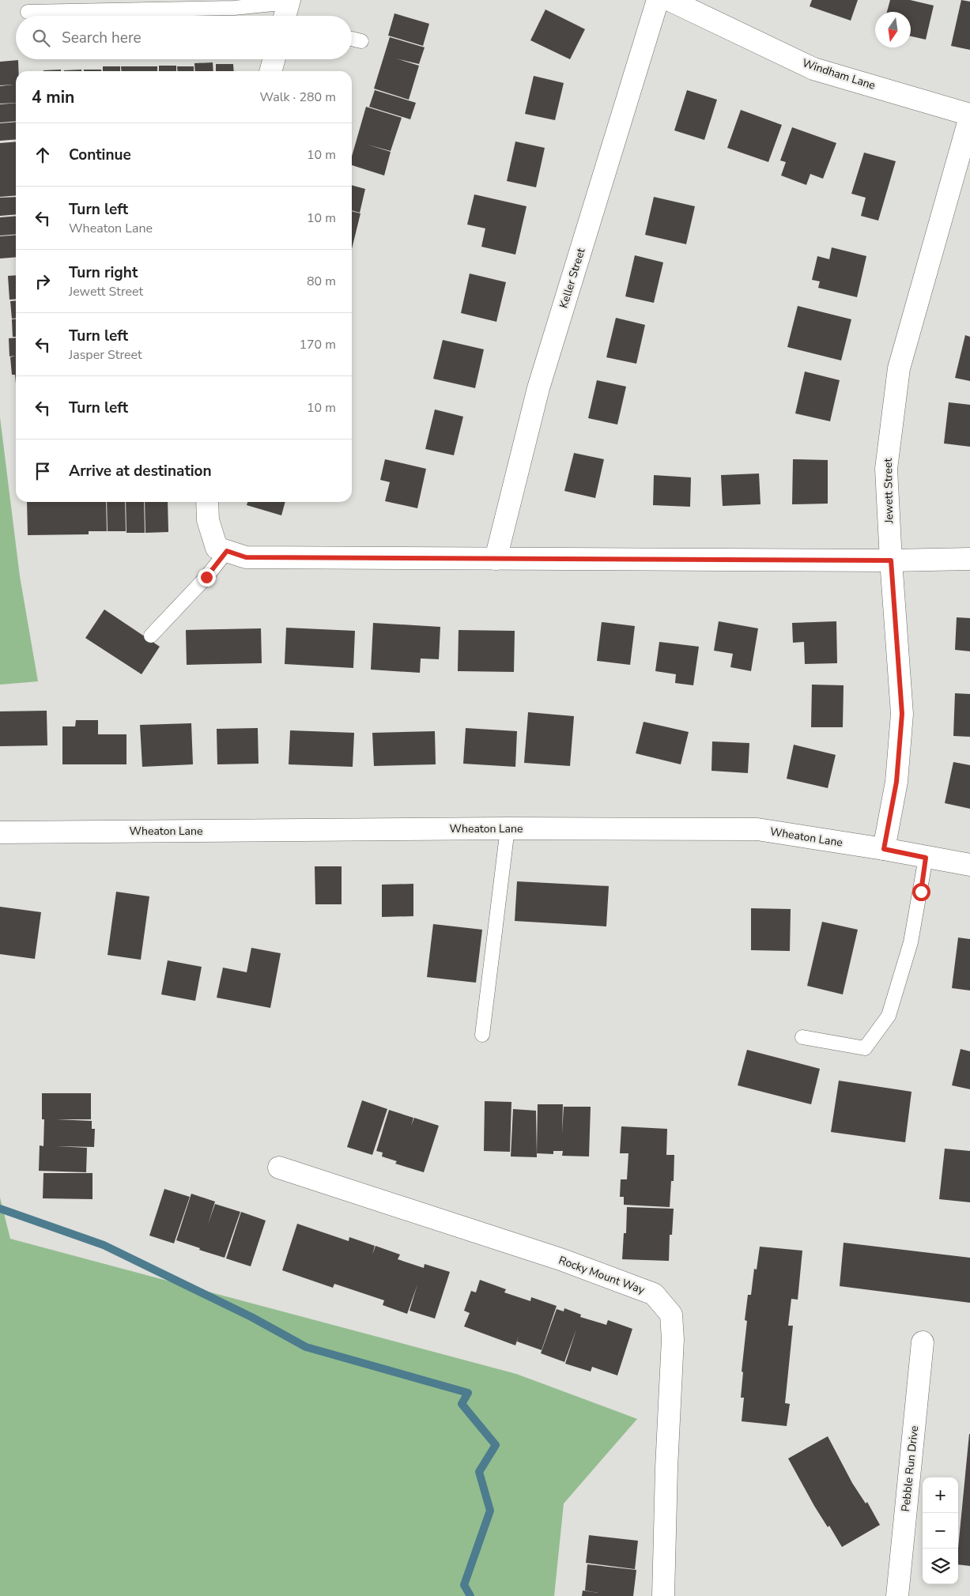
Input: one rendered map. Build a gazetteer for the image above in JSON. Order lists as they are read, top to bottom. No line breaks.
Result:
{"streets":{"street":["Windham Lane","Keller Street","Jewett Street","Wheaton Lane","Rocky Mount Way","Pebble Run Drive"]},"crossings":[["Windham Lane","Jewett Street"],["Jewett Street","Wheaton Lane"]],"north":"bottom","page":{"search":"Search here","heading":["4 min","Walk · 280 m"],"list":[["Continue","10 m"],["Turn left","Wheaton Lane","10 m"],["Turn right","Jewett Street","80 m"],["Turn left","Jasper Street","170 m"],["Turn left","10 m"],"Arrive at destination"],"map_buttons":["+","−"]}}
